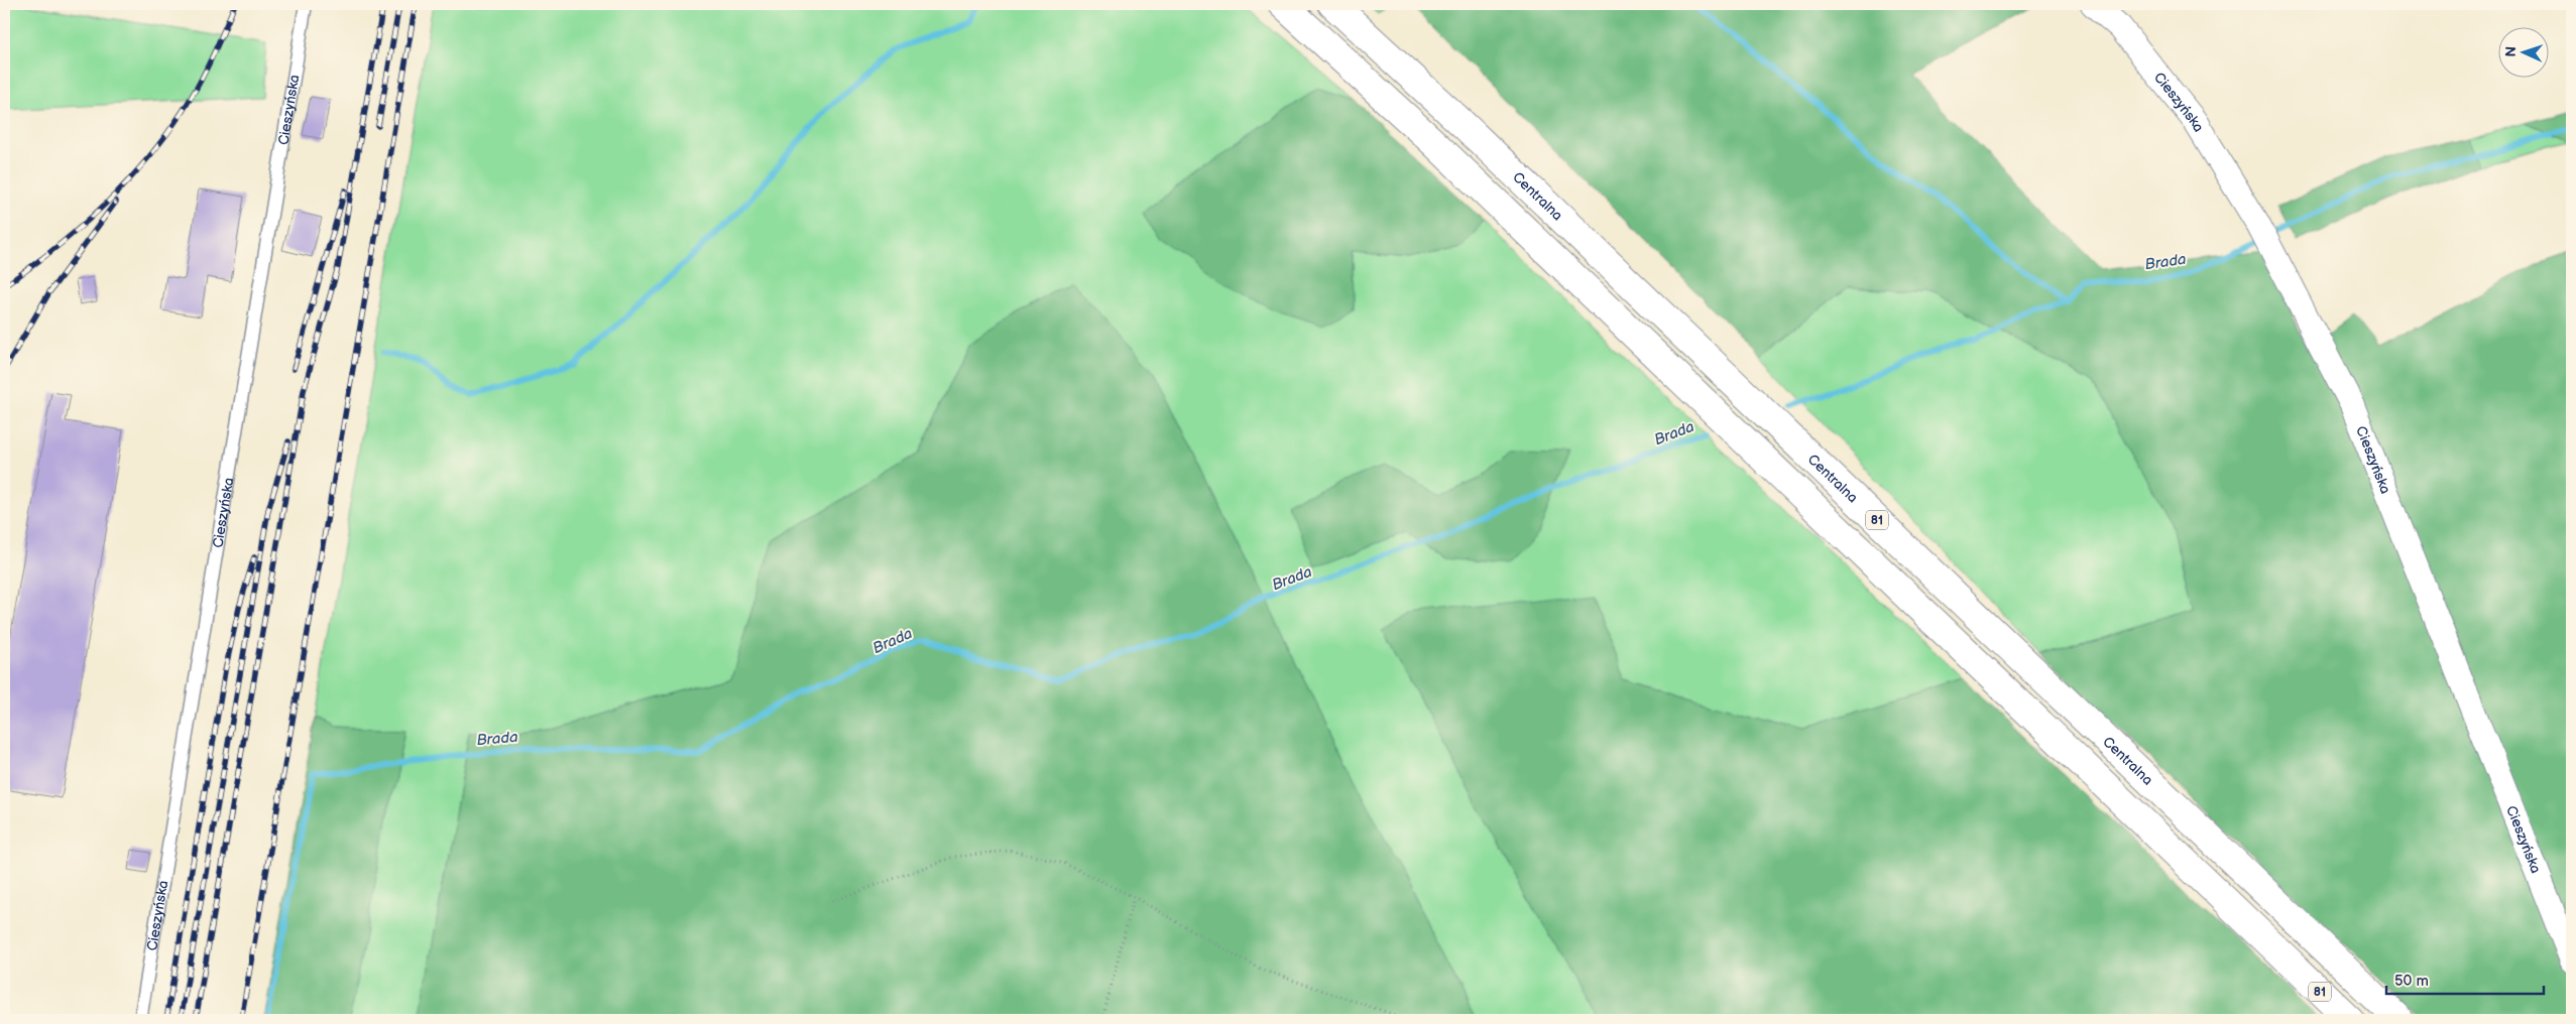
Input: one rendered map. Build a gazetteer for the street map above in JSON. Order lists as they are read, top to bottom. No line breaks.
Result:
{"streets":{"main road":["Centralna","81"],"street":["Cieszyńska"]},"water":["Brada"],"scale_bar":"50 m","north":"left"}
